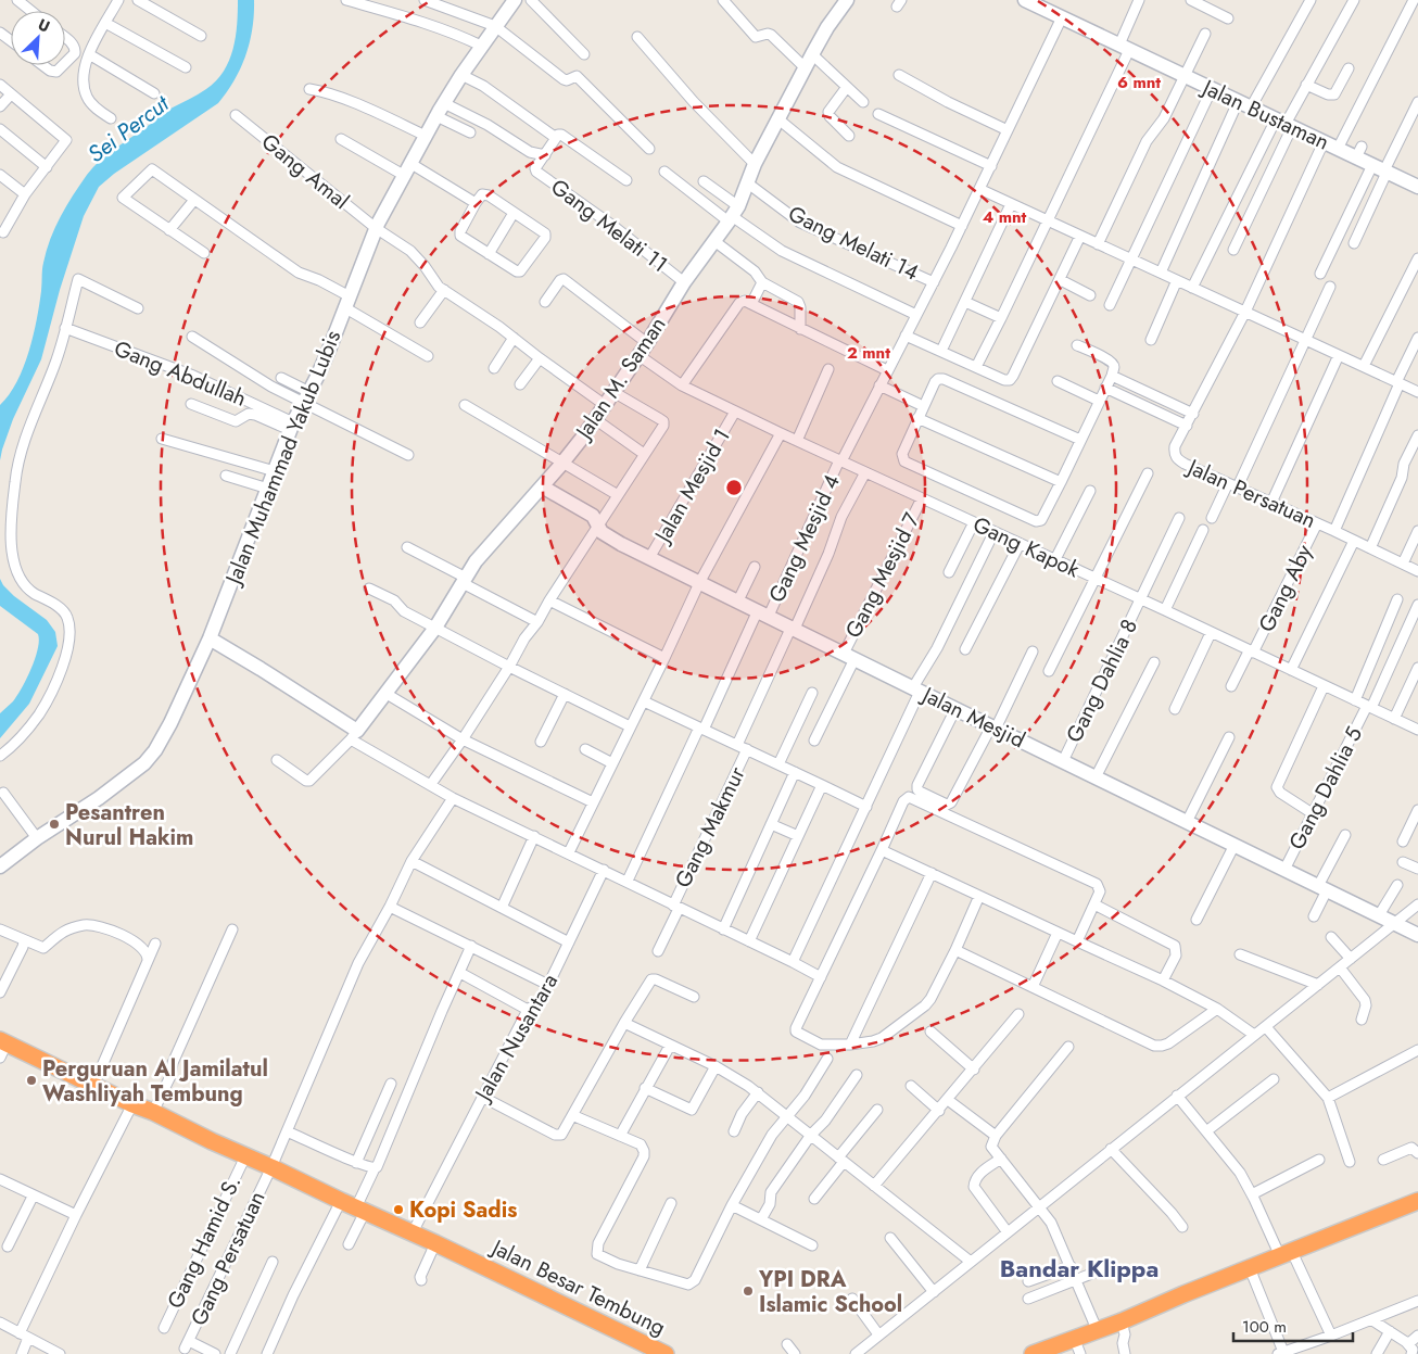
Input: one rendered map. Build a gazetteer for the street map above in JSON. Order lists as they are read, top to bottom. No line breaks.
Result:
{"streets":{"highway":["Jalan Besar Tembung"],"street":["Jalan Bustaman","Gang Amal","Gang Melati 11","Gang Melati 14","Gang Abdullah","Jalan M. Saman","Jalan Muhammad Yakub Lubis","Jalan Mesjid 1","Jalan Persatuan","Gang Mesjid 4","Gang Kapok","Gang Mesjid 7","Gang Aby","Gang Dahlia 8","Jalan Mesjid","Gang Dahlia 5","Gang Makmur","Jalan Nusantara","Gang Hamid S.","Gang Persatuan"]},"crossings":[["Jalan Bustaman","Jalan Persatuan"],["Jalan Bustaman","Gang Mesjid 4"],["Gang Amal","Jalan M. Saman"],["Gang Amal","Jalan Muhammad Yakub Lubis"],["Gang Melati 11","Jalan M. Saman"],["Gang Melati 14","Jalan M. Saman"],["Gang Melati 14","Gang Mesjid 4"],["Gang Abdullah","Jalan Muhammad Yakub Lubis"],["Jalan M. Saman","Gang Kapok"],["Jalan M. Saman","Jalan Mesjid"],["Jalan Mesjid 1","Gang Kapok"],["Jalan Mesjid 1","Jalan Mesjid"],["Jalan Persatuan","Gang Aby"],["Gang Mesjid 4","Gang Kapok"],["Gang Mesjid 4","Jalan Mesjid"],["Gang Kapok","Gang Mesjid 7"],["Gang Kapok","Gang Aby"],["Gang Kapok","Gang Dahlia 8"],["Gang Kapok","Gang Dahlia 5"],["Gang Mesjid 7","Jalan Mesjid"],["Gang Dahlia 8","Jalan Mesjid"],["Jalan Mesjid","Gang Dahlia 5"],["Jalan Nusantara","Jalan Besar Tembung"],["Gang Hamid S.","Jalan Besar Tembung"],["Gang Persatuan","Jalan Besar Tembung"]],"districts":["Bandar Klippa"],"water":["Sei Percut"],"places":["Pesantren Nurul Hakim","Perguruan Al Jamilatul Washliyah Tembung","Kopi Sadis","YPI DRA Islamic School"],"scale_bar":"100 m","north":"top right","rings":["6 mnt","4 mnt","2 mnt"]}
